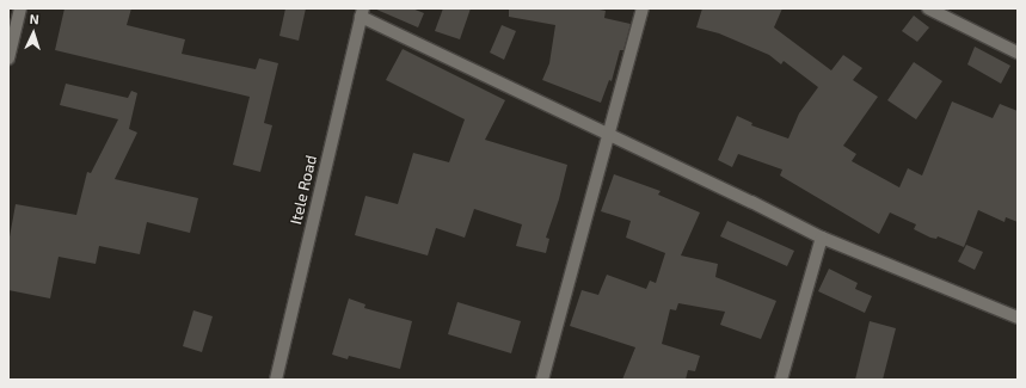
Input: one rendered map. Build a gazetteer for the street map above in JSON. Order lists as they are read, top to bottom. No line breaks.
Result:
{"streets":{"street":["Itele Road"]},"north":"top"}
